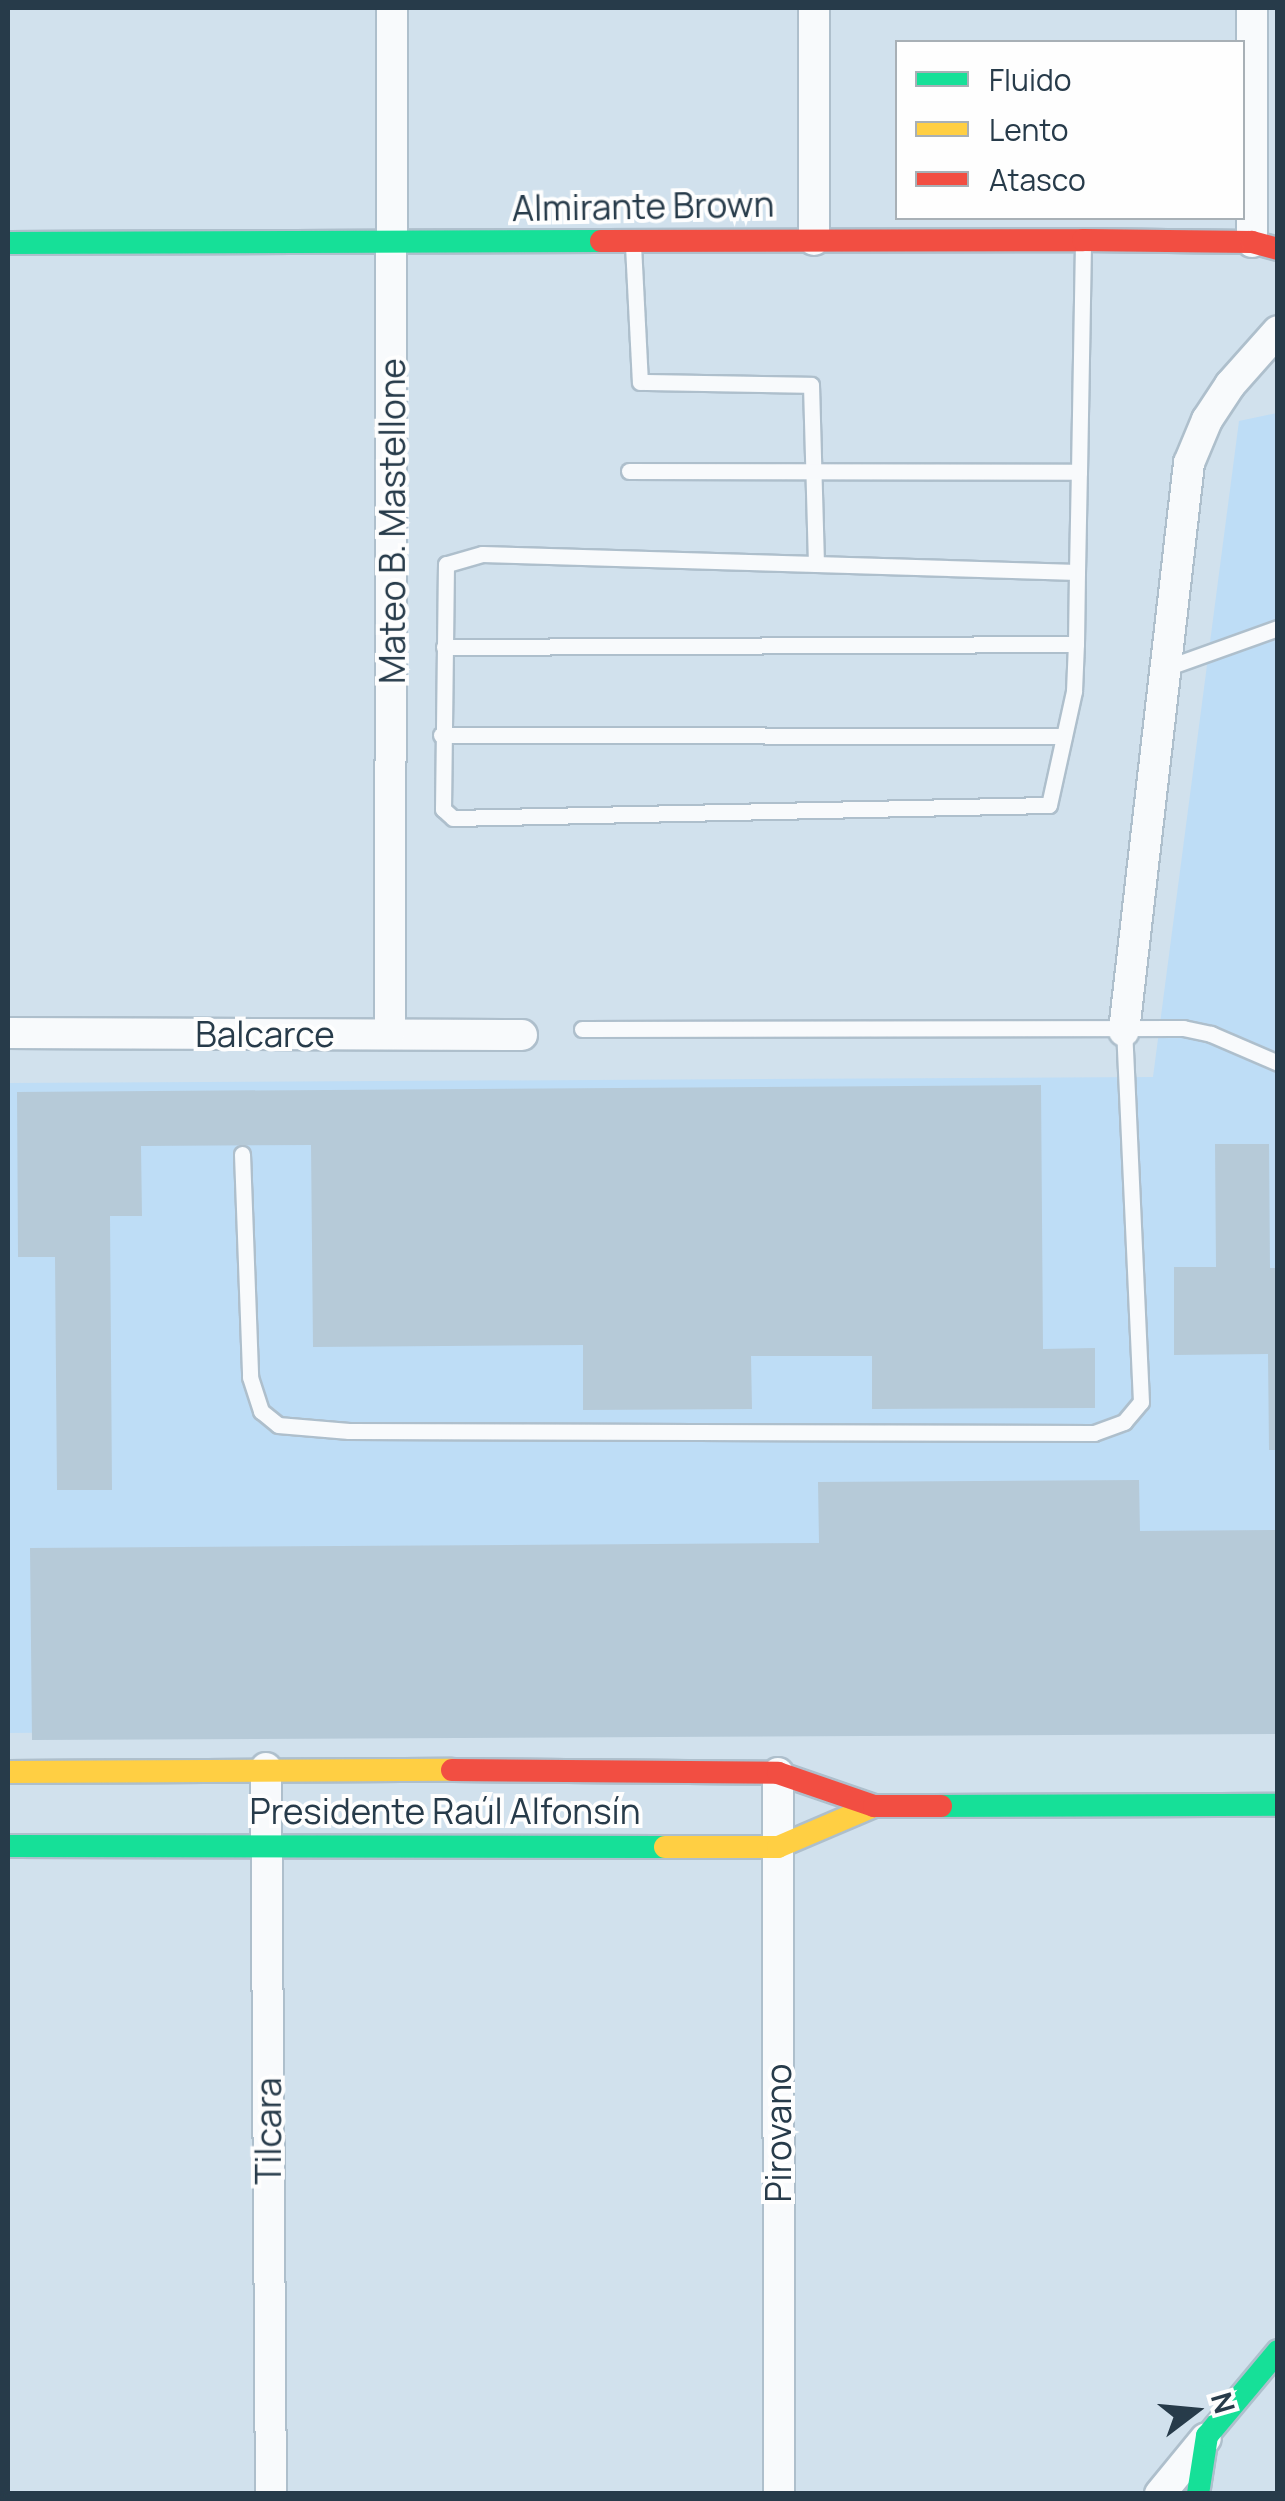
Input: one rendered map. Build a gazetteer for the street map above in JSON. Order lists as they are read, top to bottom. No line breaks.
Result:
{"streets":{"main road":["Almirante Brown","Presidente Raúl Alfonsín"],"street":["Mateo B. Mastellone","Balcarce","Tilcara","Pirovano"]},"crossings":[["Almirante Brown","Mateo B. Mastellone"],["Mateo B. Mastellone","Balcarce"],["Presidente Raúl Alfonsín","Tilcara"],["Presidente Raúl Alfonsín","Pirovano"]],"legend":["Fluido","Lento","Atasco"],"north":"right"}
